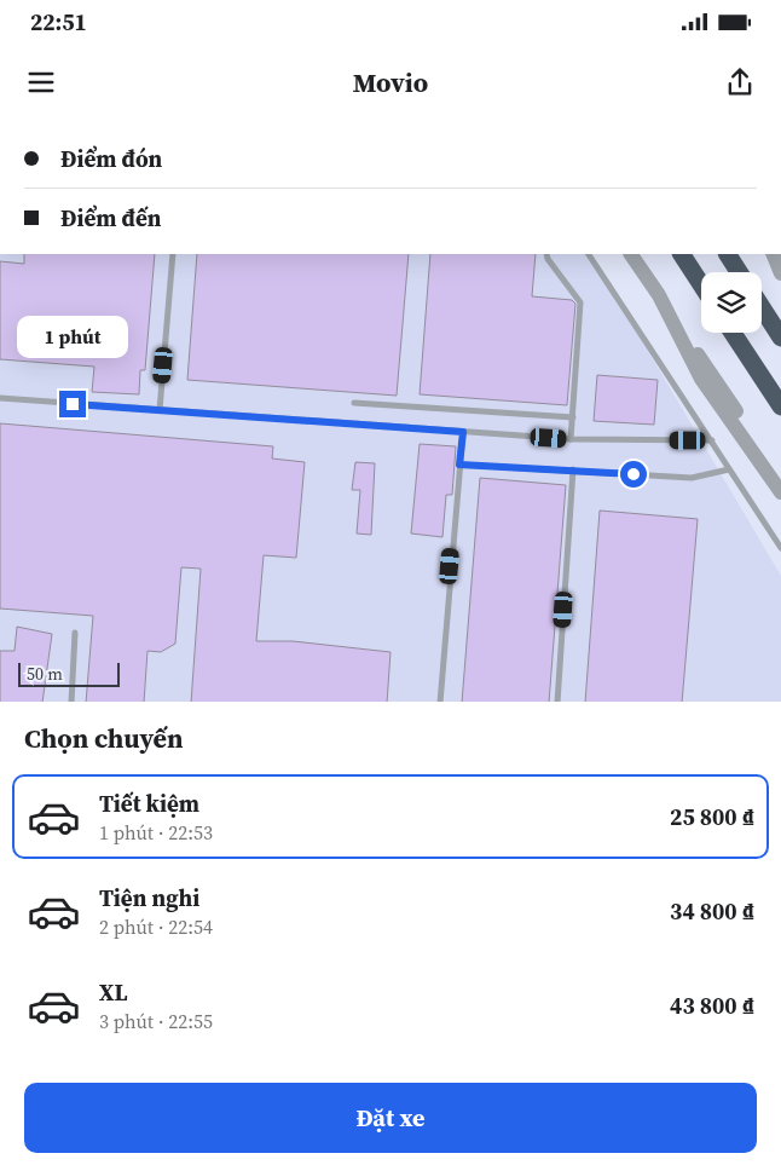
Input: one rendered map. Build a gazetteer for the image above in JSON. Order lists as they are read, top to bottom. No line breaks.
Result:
{"scale_bar":"50 m","page":{"status":"22:51","header":"Movio","banner":["Điểm đón","Điểm đến"],"bubble":"1 phút","scale":"50 m","heading":"Chọn chuyến","list":[{"name":"Tiết kiệm","note":"1 phút · 22:53","value":"25 800 ₫"},{"name":"Tiện nghi","note":"2 phút · 22:54","value":"34 800 ₫"},{"name":"XL","note":"3 phút · 22:55","value":"43 800 ₫"}],"buttons":"Đặt xe"}}
